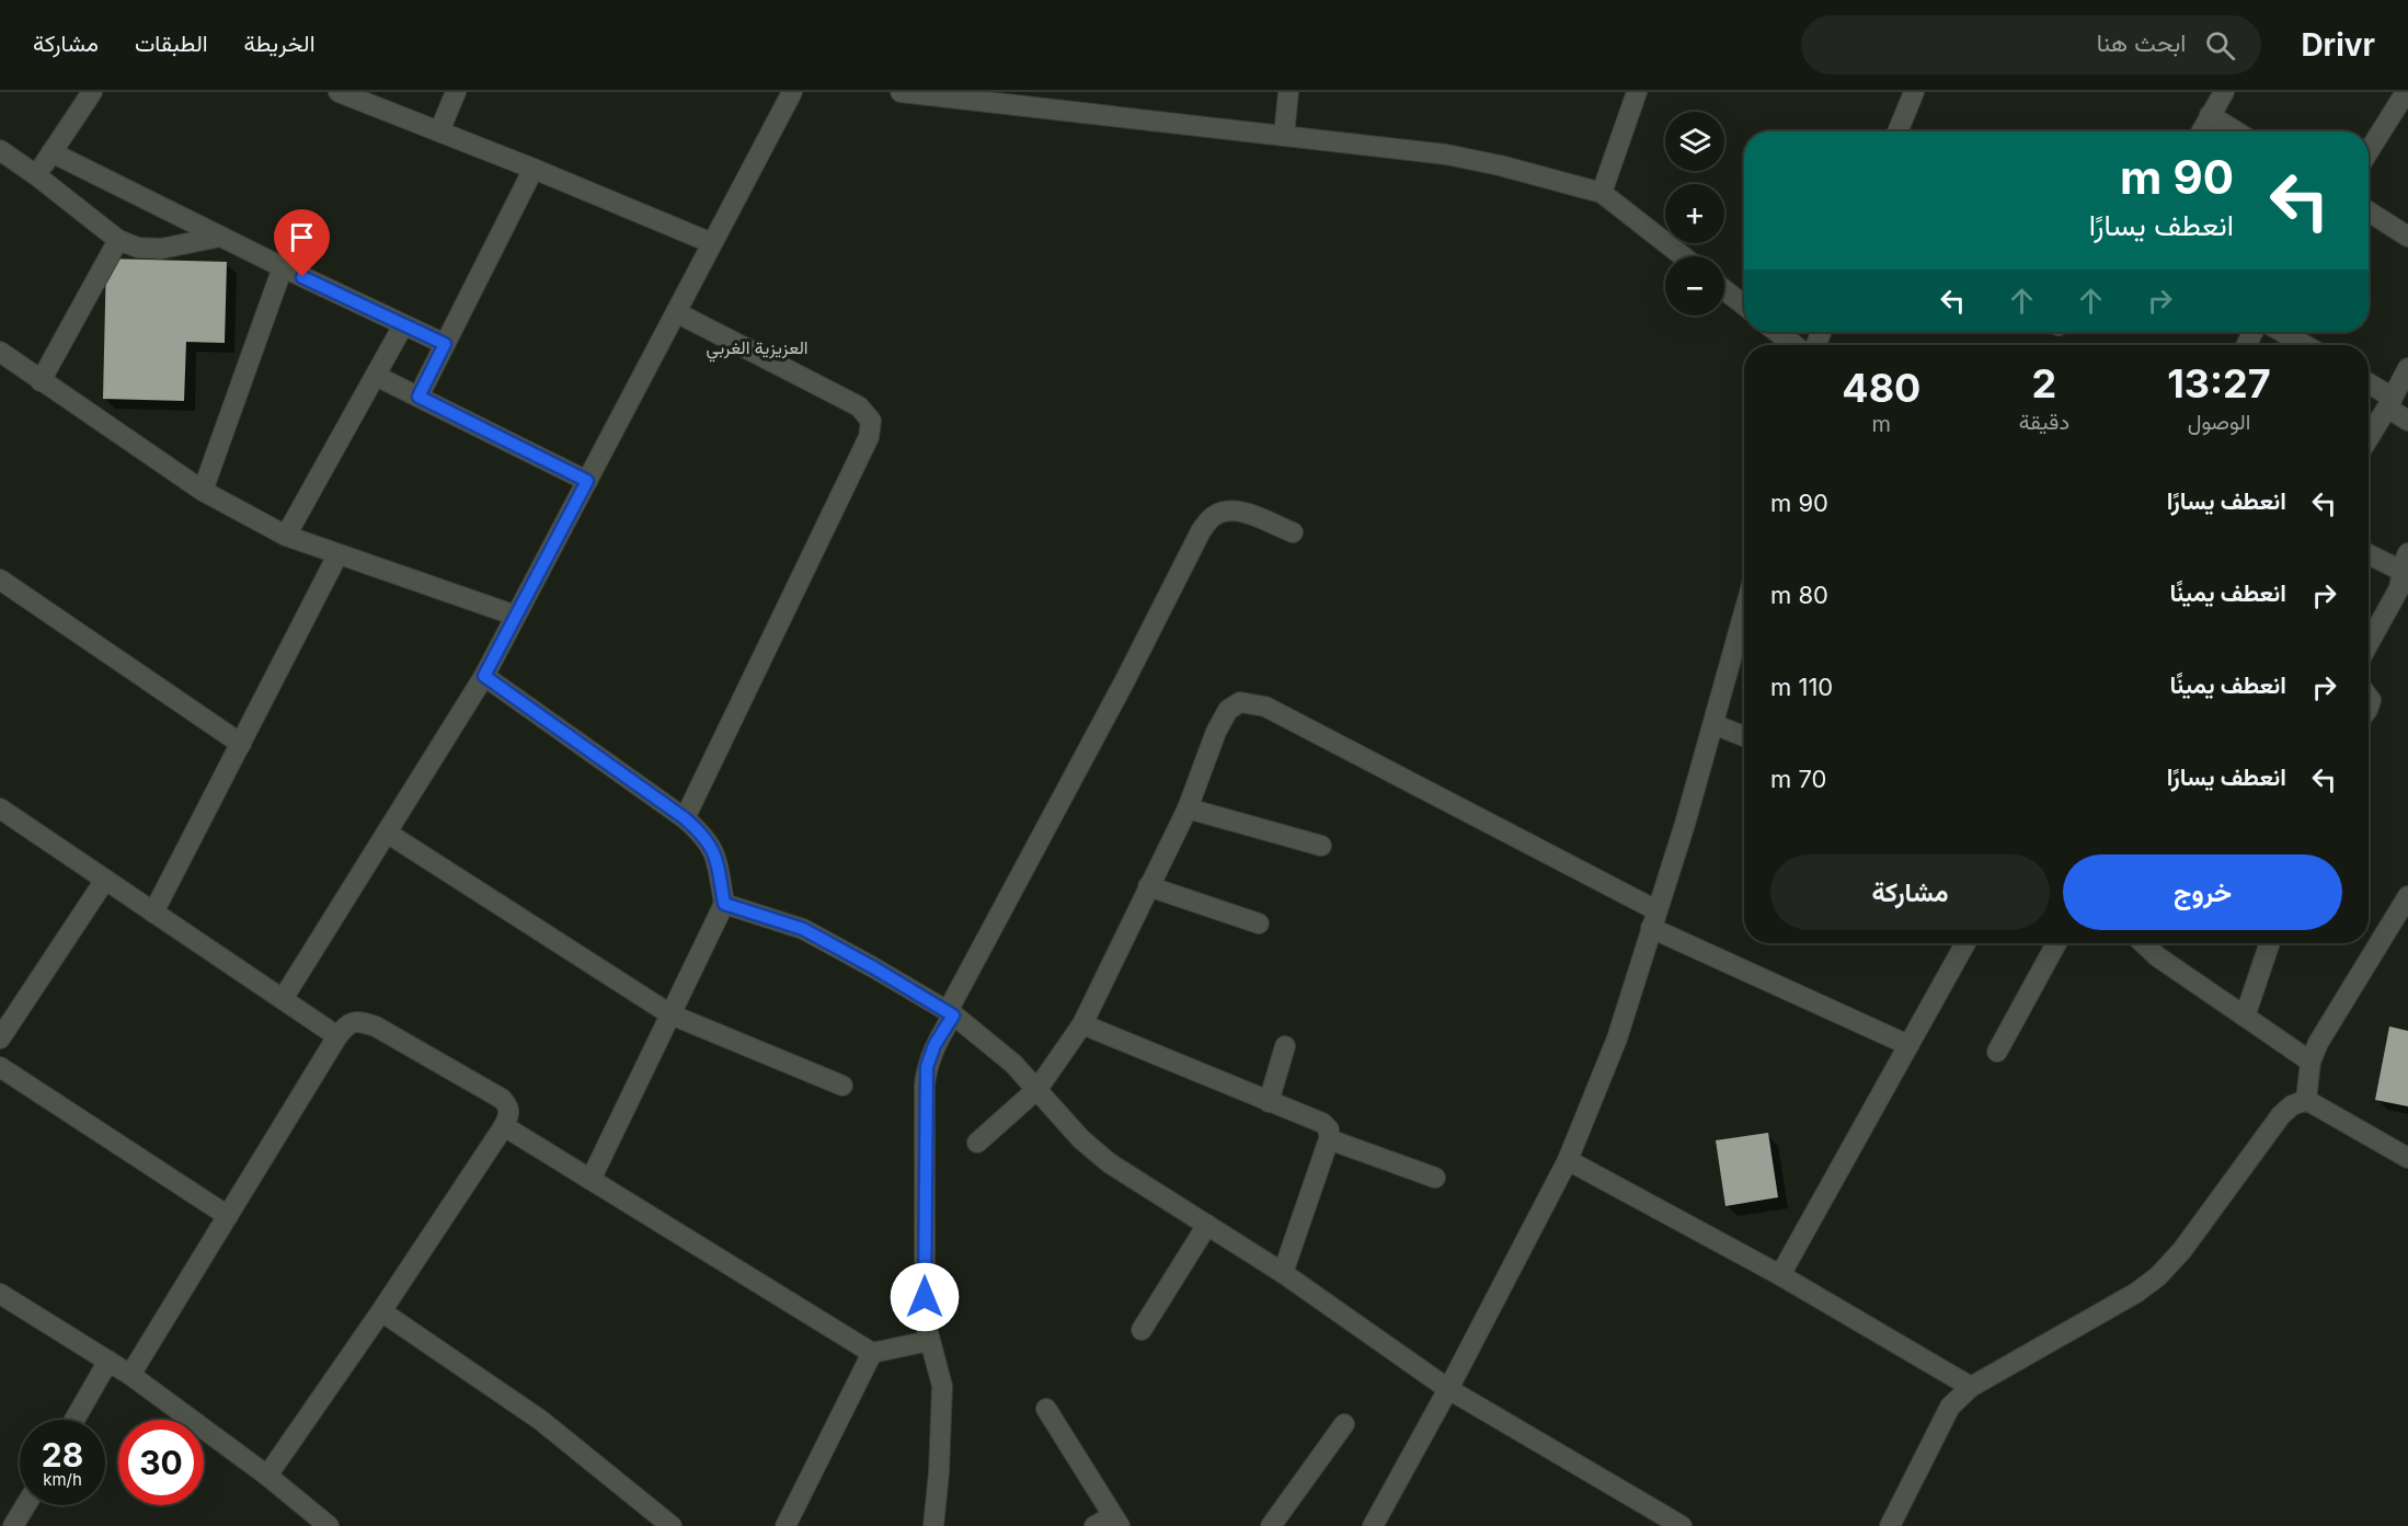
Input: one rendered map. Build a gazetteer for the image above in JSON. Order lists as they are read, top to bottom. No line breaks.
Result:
{"districts":["العزيزية الغربي"],"page":{"header":"Drivr","search":"ابحث هنا","nav":["الخريطة","الطبقات","مشاركة"],"map_buttons":["+","−"],"turn":["90 m","انعطف يسارًا"],"eta":["13:27","الوصول","2","دقيقة","480","m"],"list":[{"name":"انعطف يسارًا","value":"90 m"},{"name":"انعطف يمينًا","value":"80 m"},{"name":"انعطف يمينًا","value":"110 m"},{"name":"انعطف يسارًا","value":"70 m"}],"buttons":["خروج","مشاركة"],"speed":"28 km/h","limit":"30"}}
